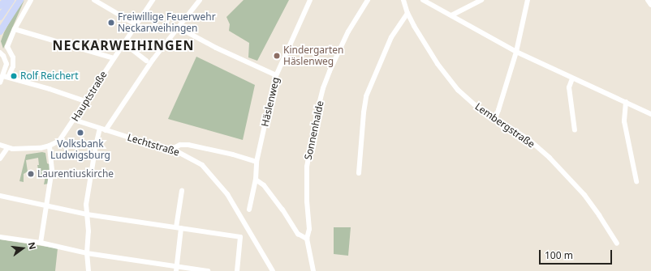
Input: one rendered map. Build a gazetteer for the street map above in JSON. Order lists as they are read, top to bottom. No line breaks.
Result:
{"streets":{"street":["Hauptstraße","Häslenweg","Lembergstraße","Sonnenhalde","Lechtstraße"]},"crossings":[["Hauptstraße","Lechtstraße"]],"districts":["NECKARWEIHINGEN"],"places":["Freiwillige Feuerwehr Neckarweihingen","Kindergarten Häslenweg","Rolf Reichert","Volksbank Ludwigsburg","Laurentiuskirche"],"scale_bar":"100 m","north":"right"}
